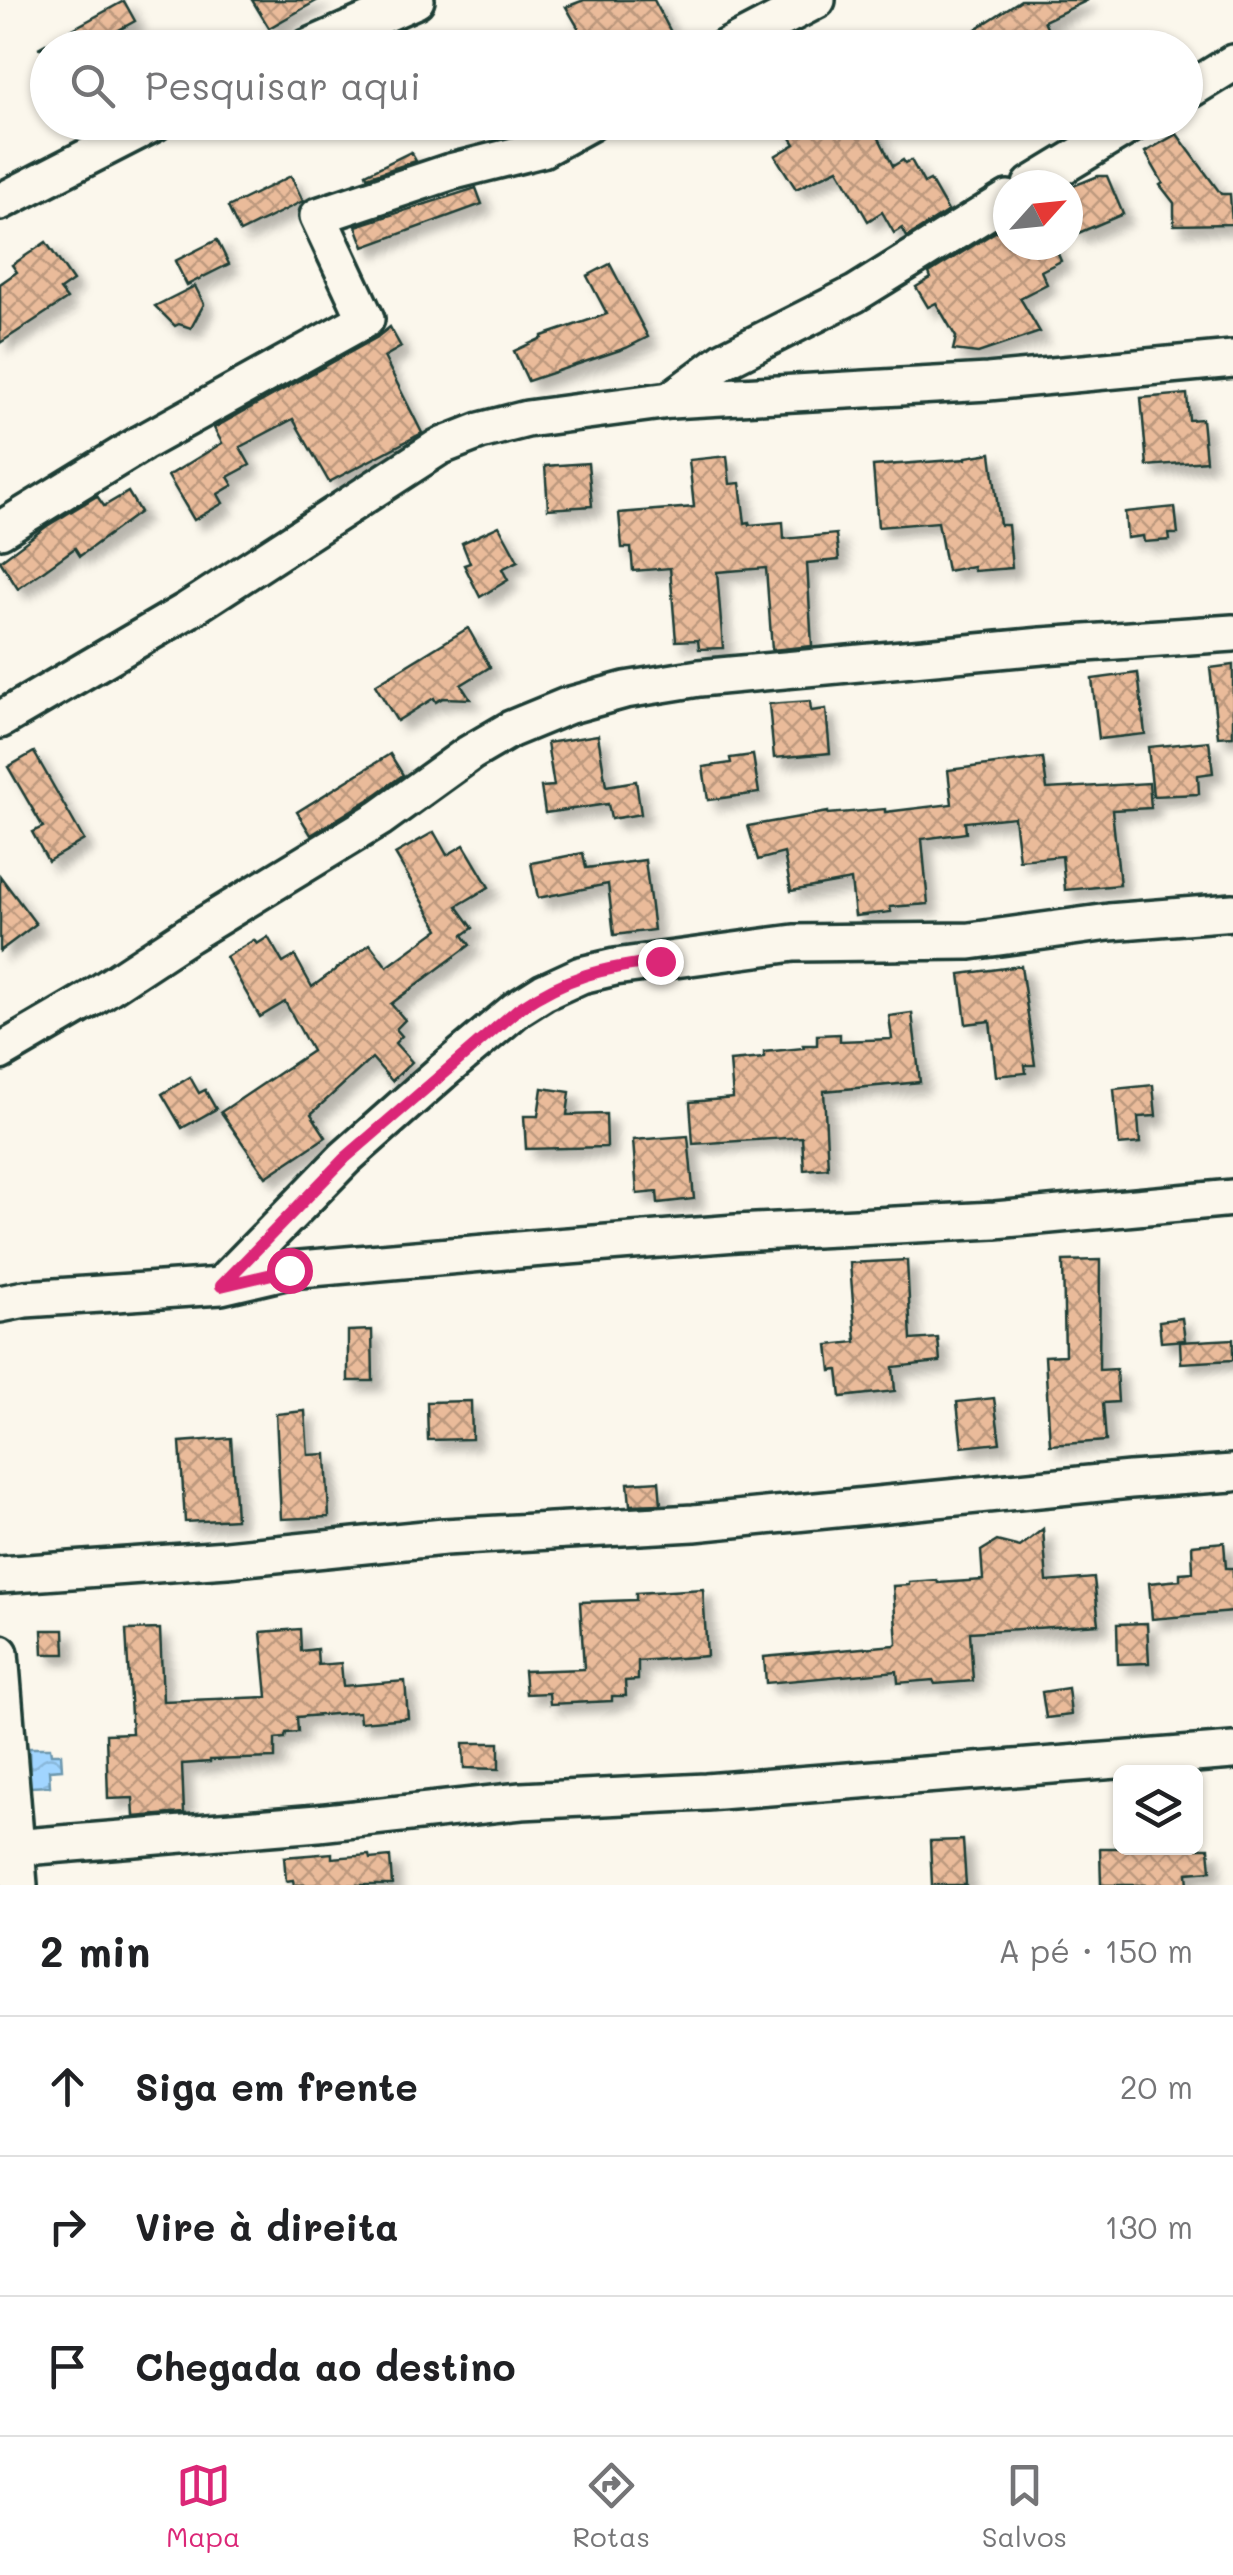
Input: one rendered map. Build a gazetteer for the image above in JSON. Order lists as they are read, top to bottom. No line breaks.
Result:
{"north":"top right","page":{"search":"Pesquisar aqui","heading":["2 min","A pé · 150 m"],"list":[["Siga em frente","20 m"],["Vire à direita","130 m"],"Chegada ao destino"],"nav":["Mapa","Rotas","Salvos"]}}
